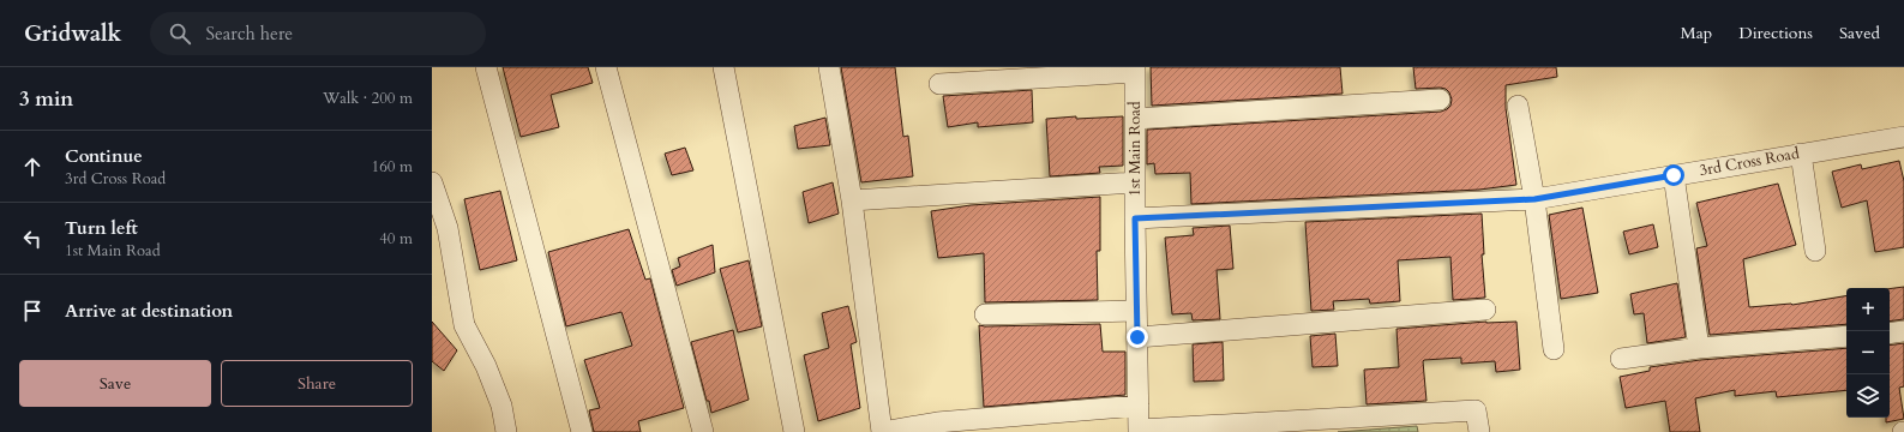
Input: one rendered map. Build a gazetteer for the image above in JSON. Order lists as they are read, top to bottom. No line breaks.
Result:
{"streets":{"street":["1st Main Road","3rd Cross Road"]},"crossings":[["1st Main Road","3rd Cross Road"]],"page":{"header":"Gridwalk","search":"Search here","nav":["Map","Directions","Saved"],"heading":["3 min","Walk · 200 m"],"list":[["Continue","3rd Cross Road","160 m"],["Turn left","1st Main Road","40 m"],"Arrive at destination"],"map_buttons":["+","−"],"buttons":["Save","Share"]}}
